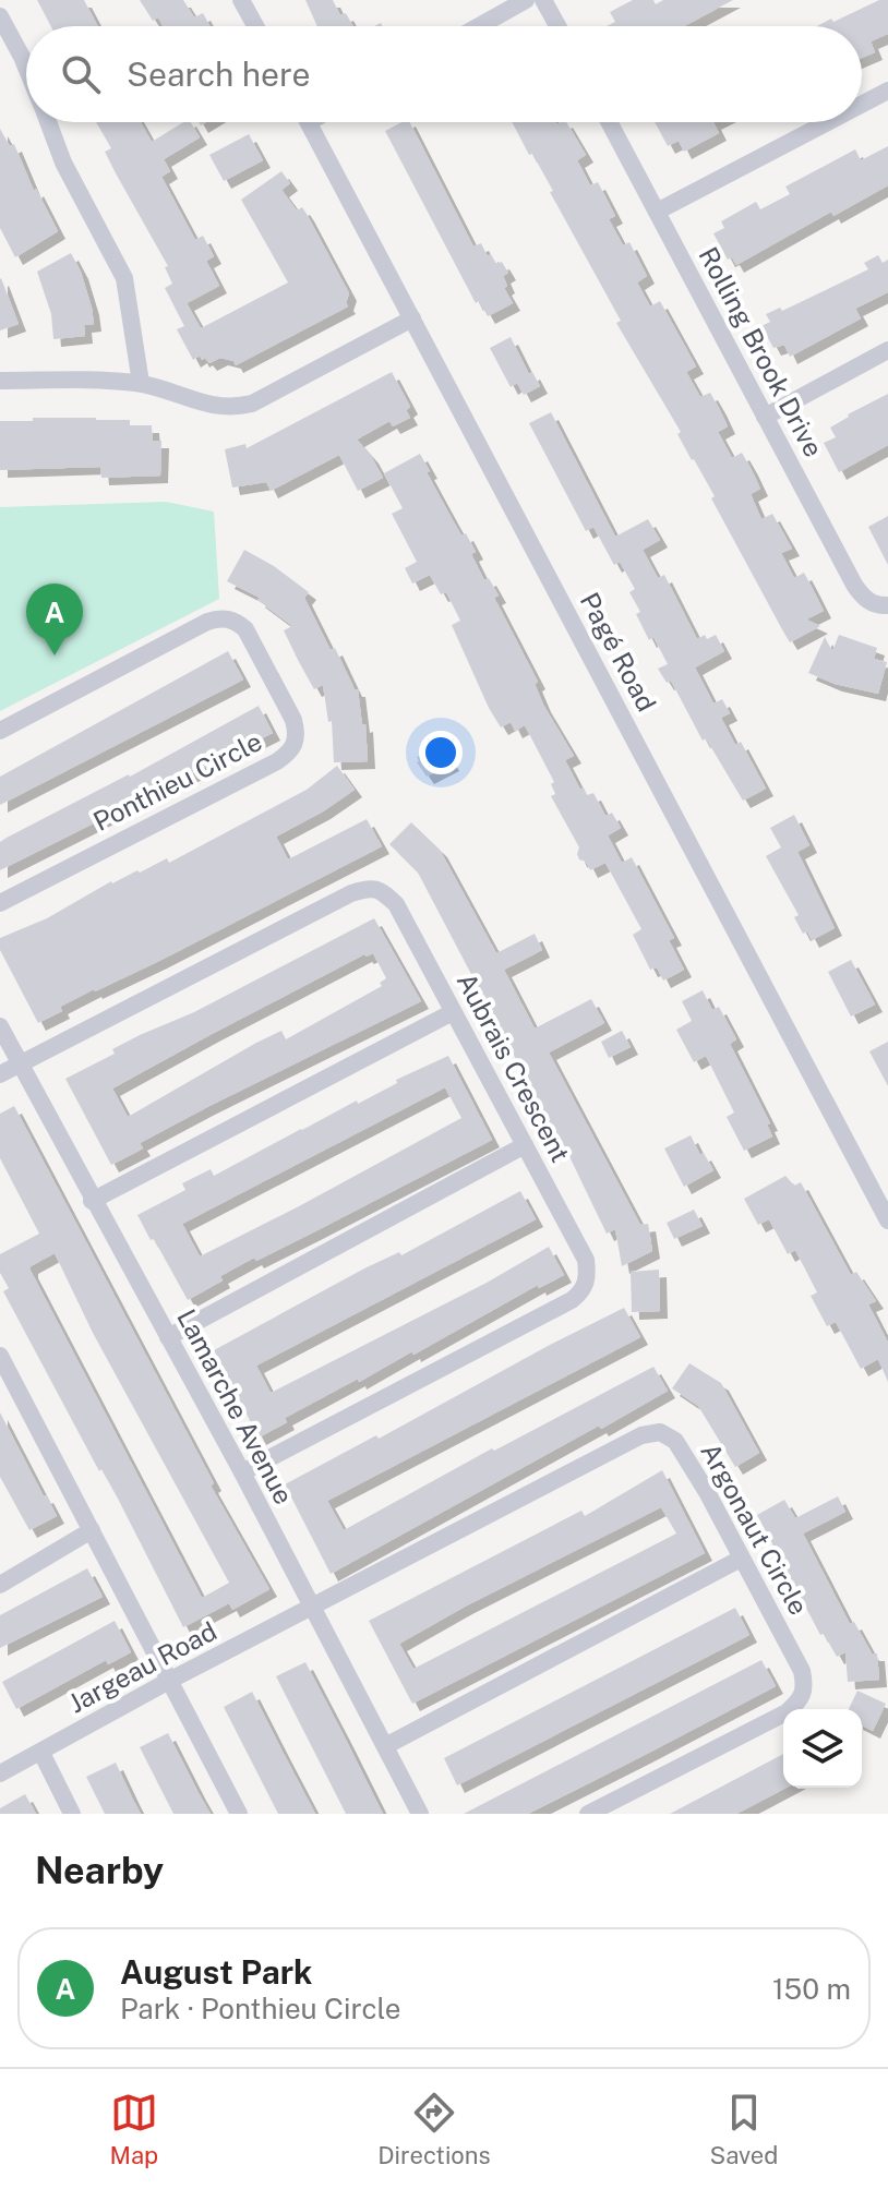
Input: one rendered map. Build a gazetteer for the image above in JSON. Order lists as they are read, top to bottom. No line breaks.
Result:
{"streets":{"street":["Rolling Brook Drive","Pagé Road","Ponthieu Circle","Aubrais Crescent","Lamarche Avenue","Argonaut Circle","Jargeau Road"]},"crossings":[["Aubrais Crescent","Lamarche Avenue"],["Lamarche Avenue","Argonaut Circle"],["Lamarche Avenue","Jargeau Road"],["Argonaut Circle","Jargeau Road"]],"page":{"search":"Search here","pins":"A","heading":"Nearby","list":[{"mark":"A","name":"August Park","note":"Park · Ponthieu Circle","value":"150 m"}],"nav":["Map","Directions","Saved"]}}
